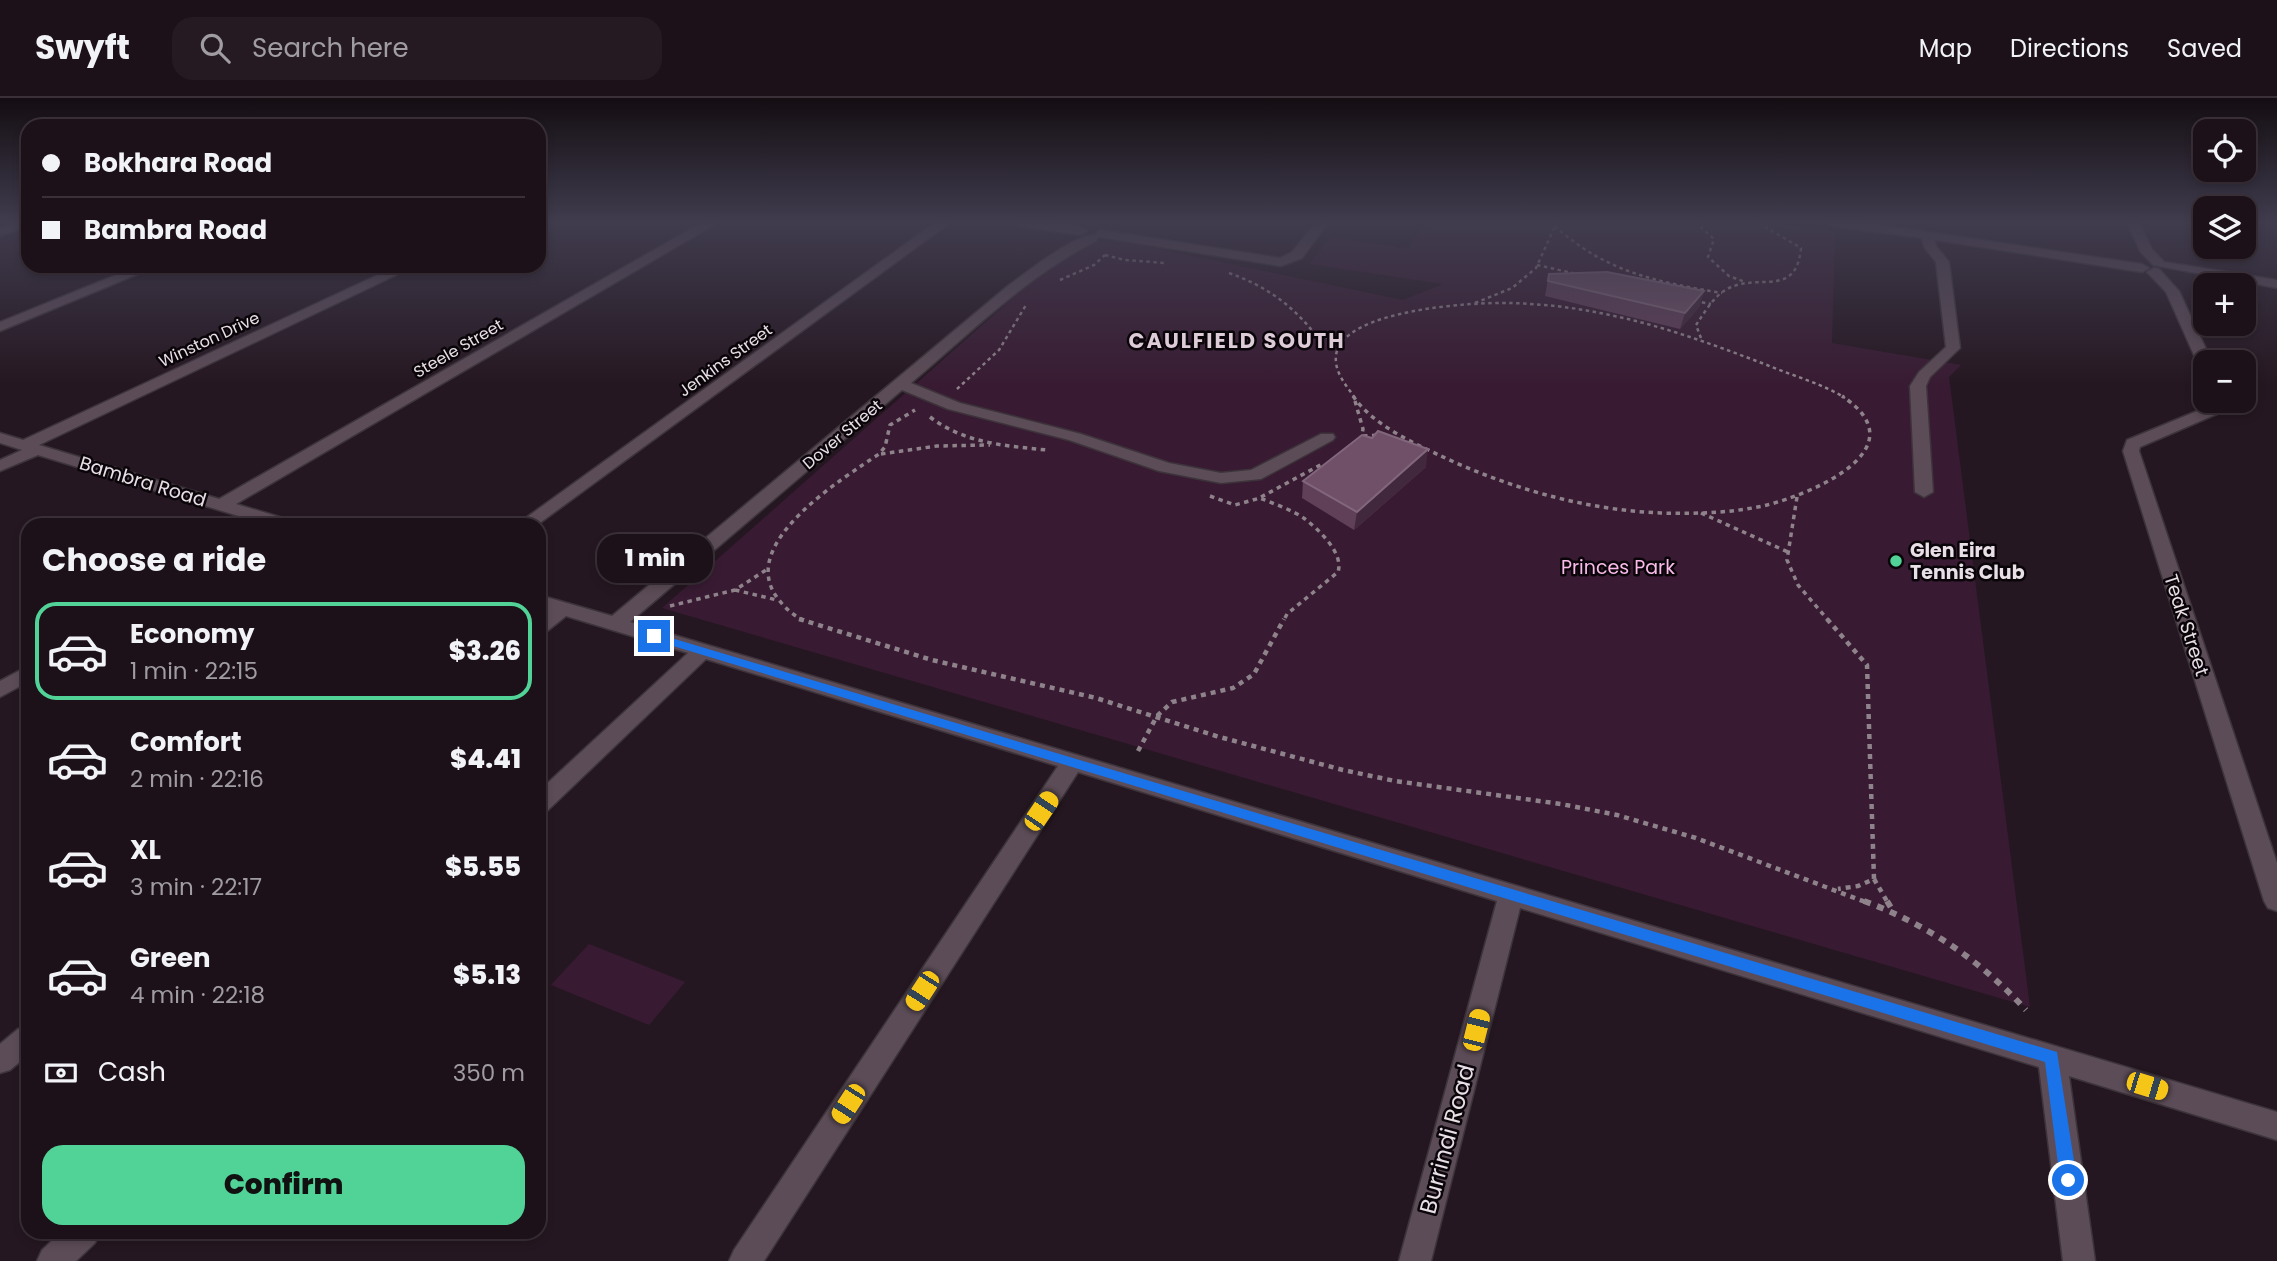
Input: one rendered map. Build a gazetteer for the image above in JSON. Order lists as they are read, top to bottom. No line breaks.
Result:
{"streets":{"street":["Winston Drive","Steele Street","Jenkins Street","Dover Street","Bambra Road","Teak Street","Burrindi Road"]},"crossings":[["Winston Drive","Bambra Road"],["Steele Street","Bambra Road"]],"districts":["CAULFIELD SOUTH"],"parks":["Princes Park"],"places":["Glen Eira Tennis Club"],"page":{"header":"Swyft","search":"Search here","nav":["Map","Directions","Saved"],"map_buttons":["+","−"],"banner":["Bokhara Road","Bambra Road"],"heading":"Choose a ride","bubble":"1 min","list":[{"name":"Economy","note":"1 min · 22:15","value":"$3.26"},{"name":"Comfort","note":"2 min · 22:16","value":"$4.41"},{"name":"XL","note":"3 min · 22:17","value":"$5.55"},{"name":"Green","note":"4 min · 22:18","value":"$5.13"}],"pay":["Cash","350 m"],"buttons":"Confirm"}}
